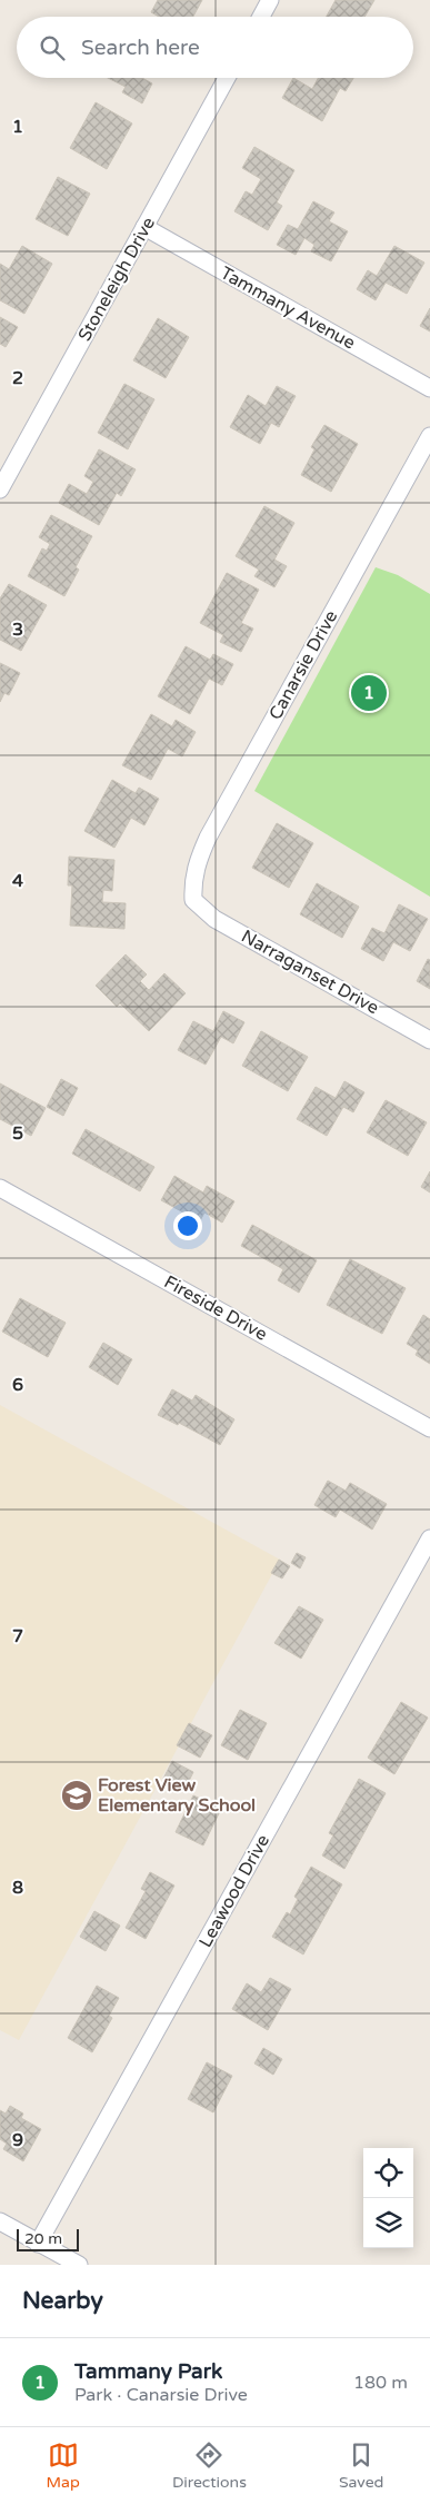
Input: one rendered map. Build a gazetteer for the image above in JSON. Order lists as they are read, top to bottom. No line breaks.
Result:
{"streets":{"street":["Stoneleigh Drive","Tammany Avenue","Canarsie Drive","Narraganset Drive","Fireside Drive","Leawood Drive"]},"crossings":[["Stoneleigh Drive","Tammany Avenue"],["Canarsie Drive","Narraganset Drive"]],"places":{"school or university":["Forest View Elementary School"]},"scale_bar":"20 m","page":{"search":"Search here","pins":"1","scale":"20 m","heading":"Nearby","list":[{"mark":"1","name":"Tammany Park","note":"Park · Canarsie Drive","value":"180 m"}],"nav":["Map","Directions","Saved"]},"grid":{"rows":["1","2","3","4","5","6","7","8","9"]}}
